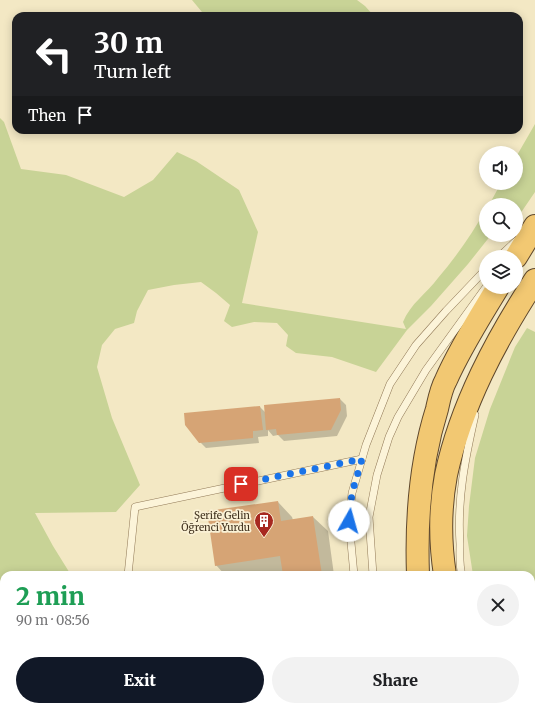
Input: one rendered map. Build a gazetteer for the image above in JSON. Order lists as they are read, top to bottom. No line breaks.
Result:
{"places":{"building":["Şerife Gelin Öğrenci Yurdu"]},"page":{"turn":["30 m","Turn left"],"then":"Then","heading":["2 min","90 m · 08:56"],"buttons":["Exit","Share"]}}
